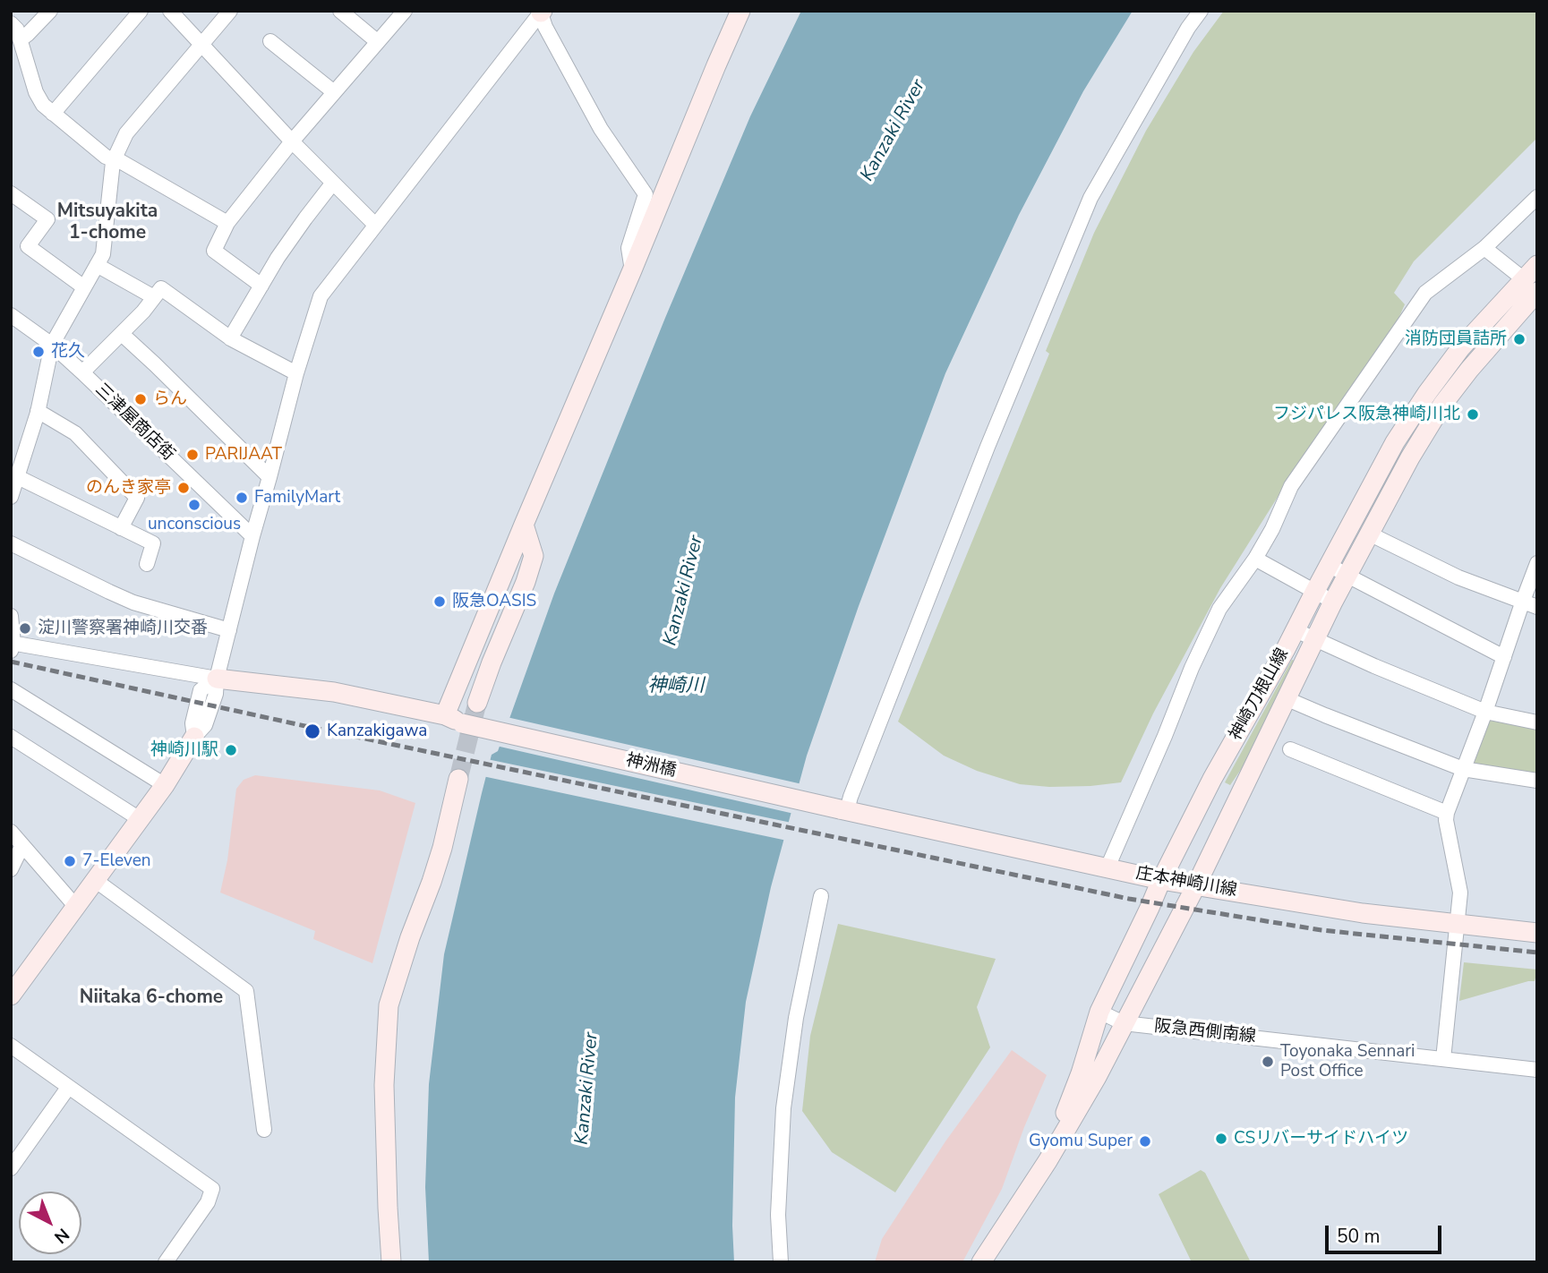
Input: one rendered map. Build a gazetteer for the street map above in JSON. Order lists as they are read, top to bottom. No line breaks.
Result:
{"streets":{"street":["三津屋商店街","神崎刀根山線","神洲橋","庄本神崎川線","阪急西側南線"]},"crossings":[["神崎刀根山線","庄本神崎川線"],["神崎刀根山線","阪急西側南線"],["神洲橋","庄本神崎川線"]],"districts":["Mitsuyakita 1-chome","Niitaka 6-chome"],"water":["Kanzaki River","神崎川"],"places":["消防団員詰所","花久","らん","フジパレス阪急神崎川北","PARIJAAT","のんき家亭","FamilyMart","unconscious","阪急OASIS","淀川警察署神崎川交番","Kanzakigawa","神崎川駅","7-Eleven","Toyonaka Sennari Post Office","CSリバーサイドハイツ","Gyomu Super"],"scale_bar":"50 m","north":"bottom right"}
